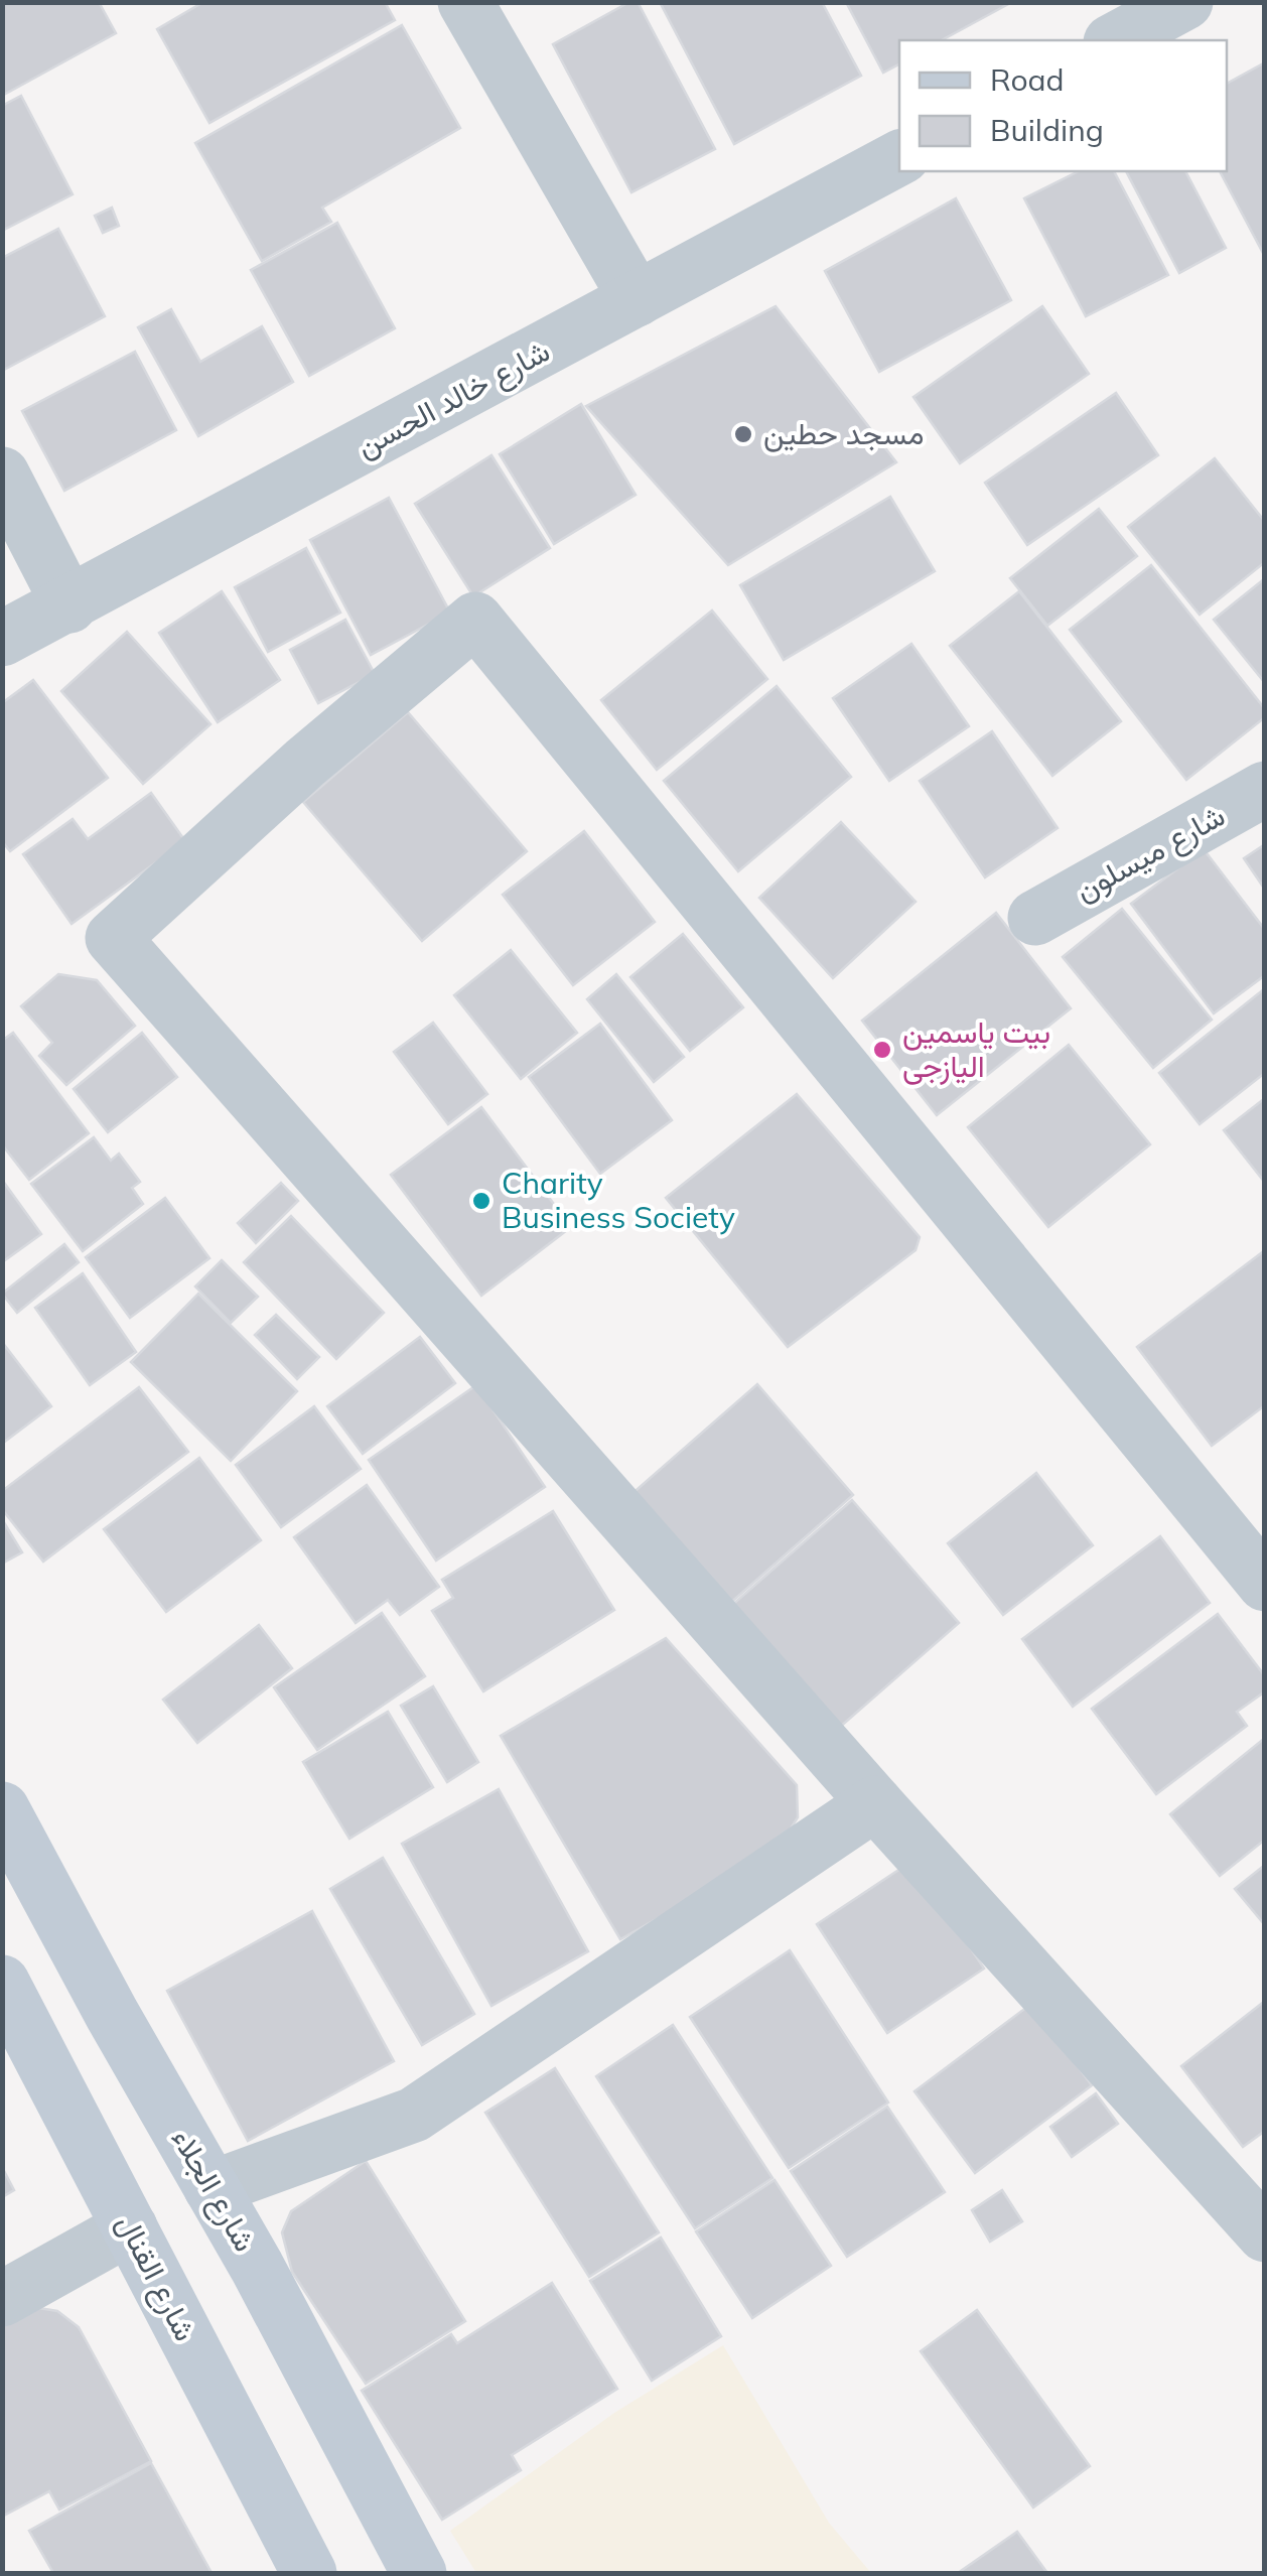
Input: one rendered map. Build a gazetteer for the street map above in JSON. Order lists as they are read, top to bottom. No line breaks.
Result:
{"streets":{"main road":["شارع الجلاء","شارع القنال"],"street":["شارع خالد الحسن","شارع ميسلون"]},"places":["مسجد حطين","بيت ياسمين اليازجى","Charity Business Society"],"legend":["Road","Building"]}
